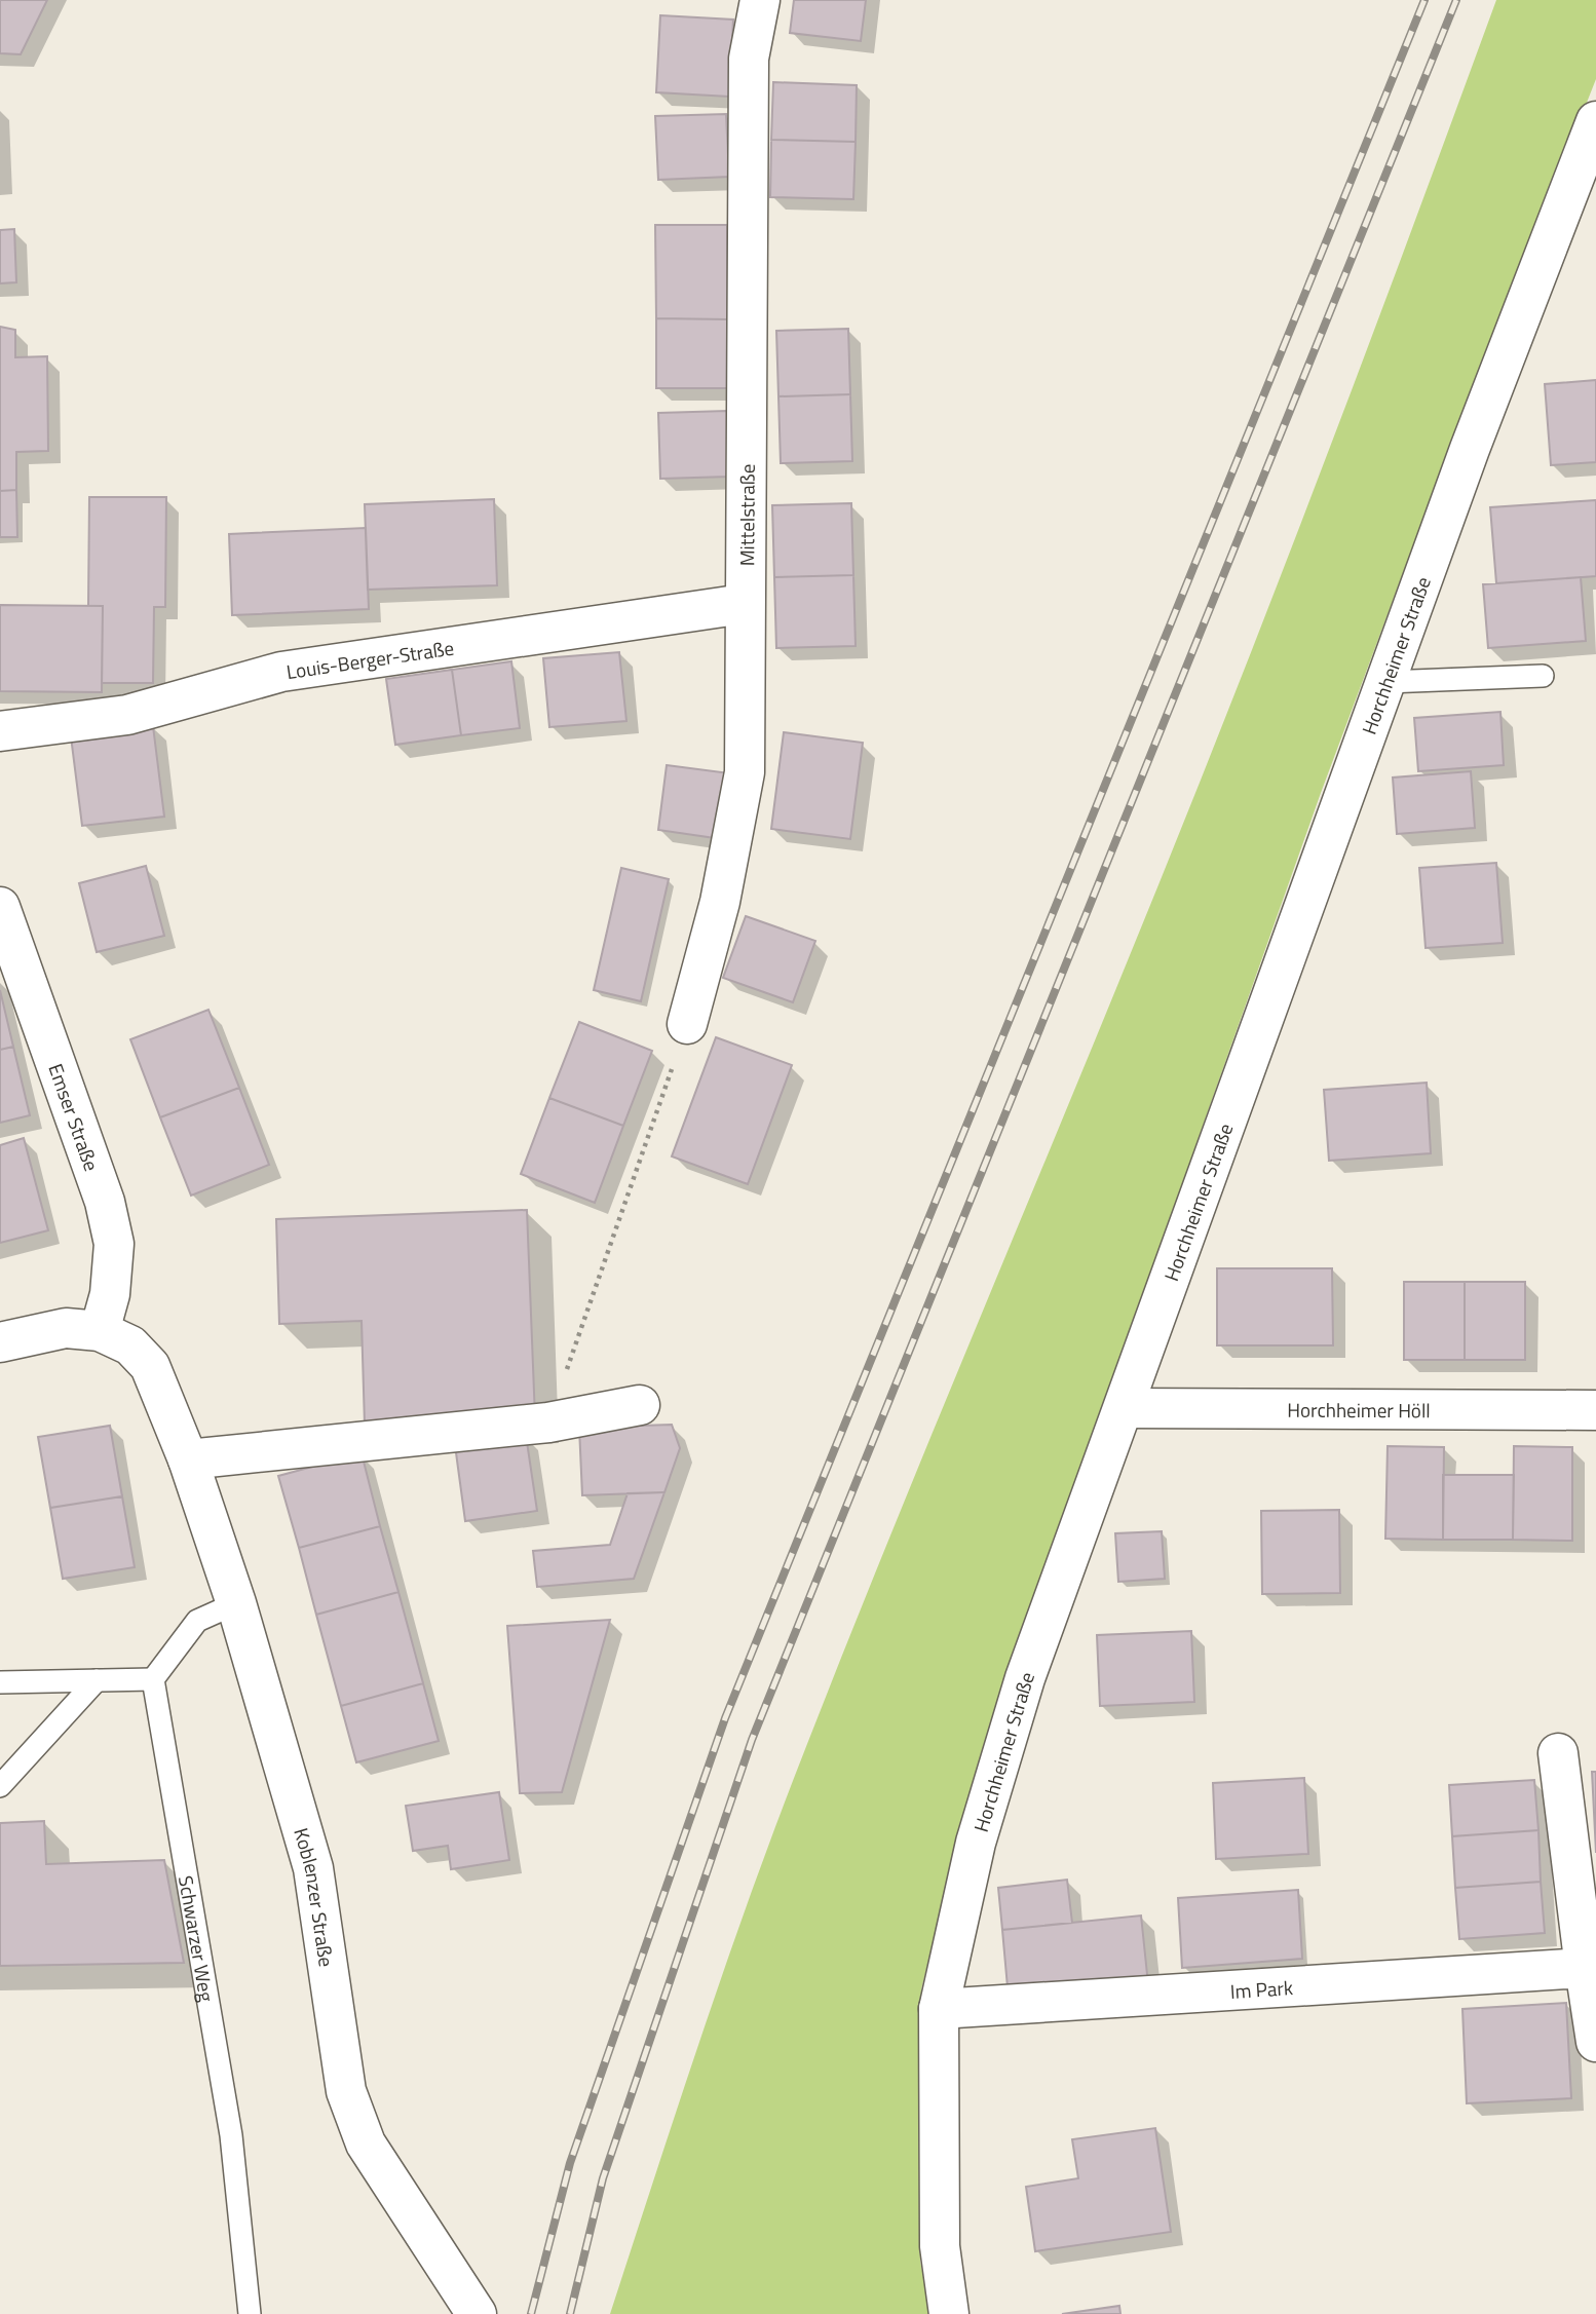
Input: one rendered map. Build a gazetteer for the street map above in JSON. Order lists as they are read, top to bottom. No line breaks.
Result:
{"streets":{"street":["Mittelstraße","Horchheimer Straße","Louis-Berger-Straße","Emser Straße","Horchheimer Höll","Koblenzer Straße","Im Park"],"lane":["Schwarzer Weg"]},"crossings":[["Mittelstraße","Louis-Berger-Straße"],["Horchheimer Straße","Horchheimer Höll"],["Horchheimer Straße","Im Park"],["Emser Straße","Koblenzer Straße"]]}
